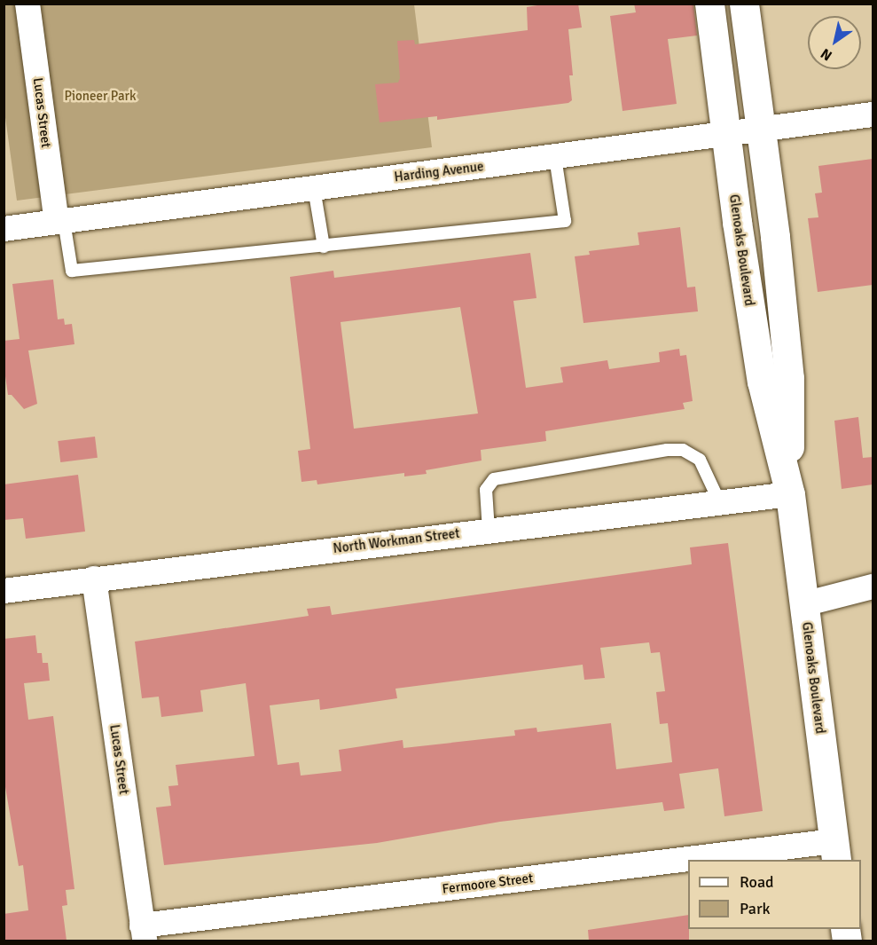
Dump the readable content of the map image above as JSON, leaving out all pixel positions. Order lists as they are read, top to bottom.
{
  "streets": {
    "main road": ["Glenoaks Boulevard"],
    "street": [
      "Lucas Street",
      "Harding Avenue",
      "North Workman Street",
      "Fermoore Street"
    ]
  },
  "crossings": [
    ["Lucas Street", "Harding Avenue"],
    ["Lucas Street", "North Workman Street"],
    ["Lucas Street", "Fermoore Street"],
    ["Harding Avenue", "Glenoaks Boulevard"],
    ["Glenoaks Boulevard", "North Workman Street"],
    ["Glenoaks Boulevard", "Fermoore Street"]
  ],
  "parks": ["Pioneer Park"],
  "legend": ["Road", "Park"],
  "north": "bottom left"
}
